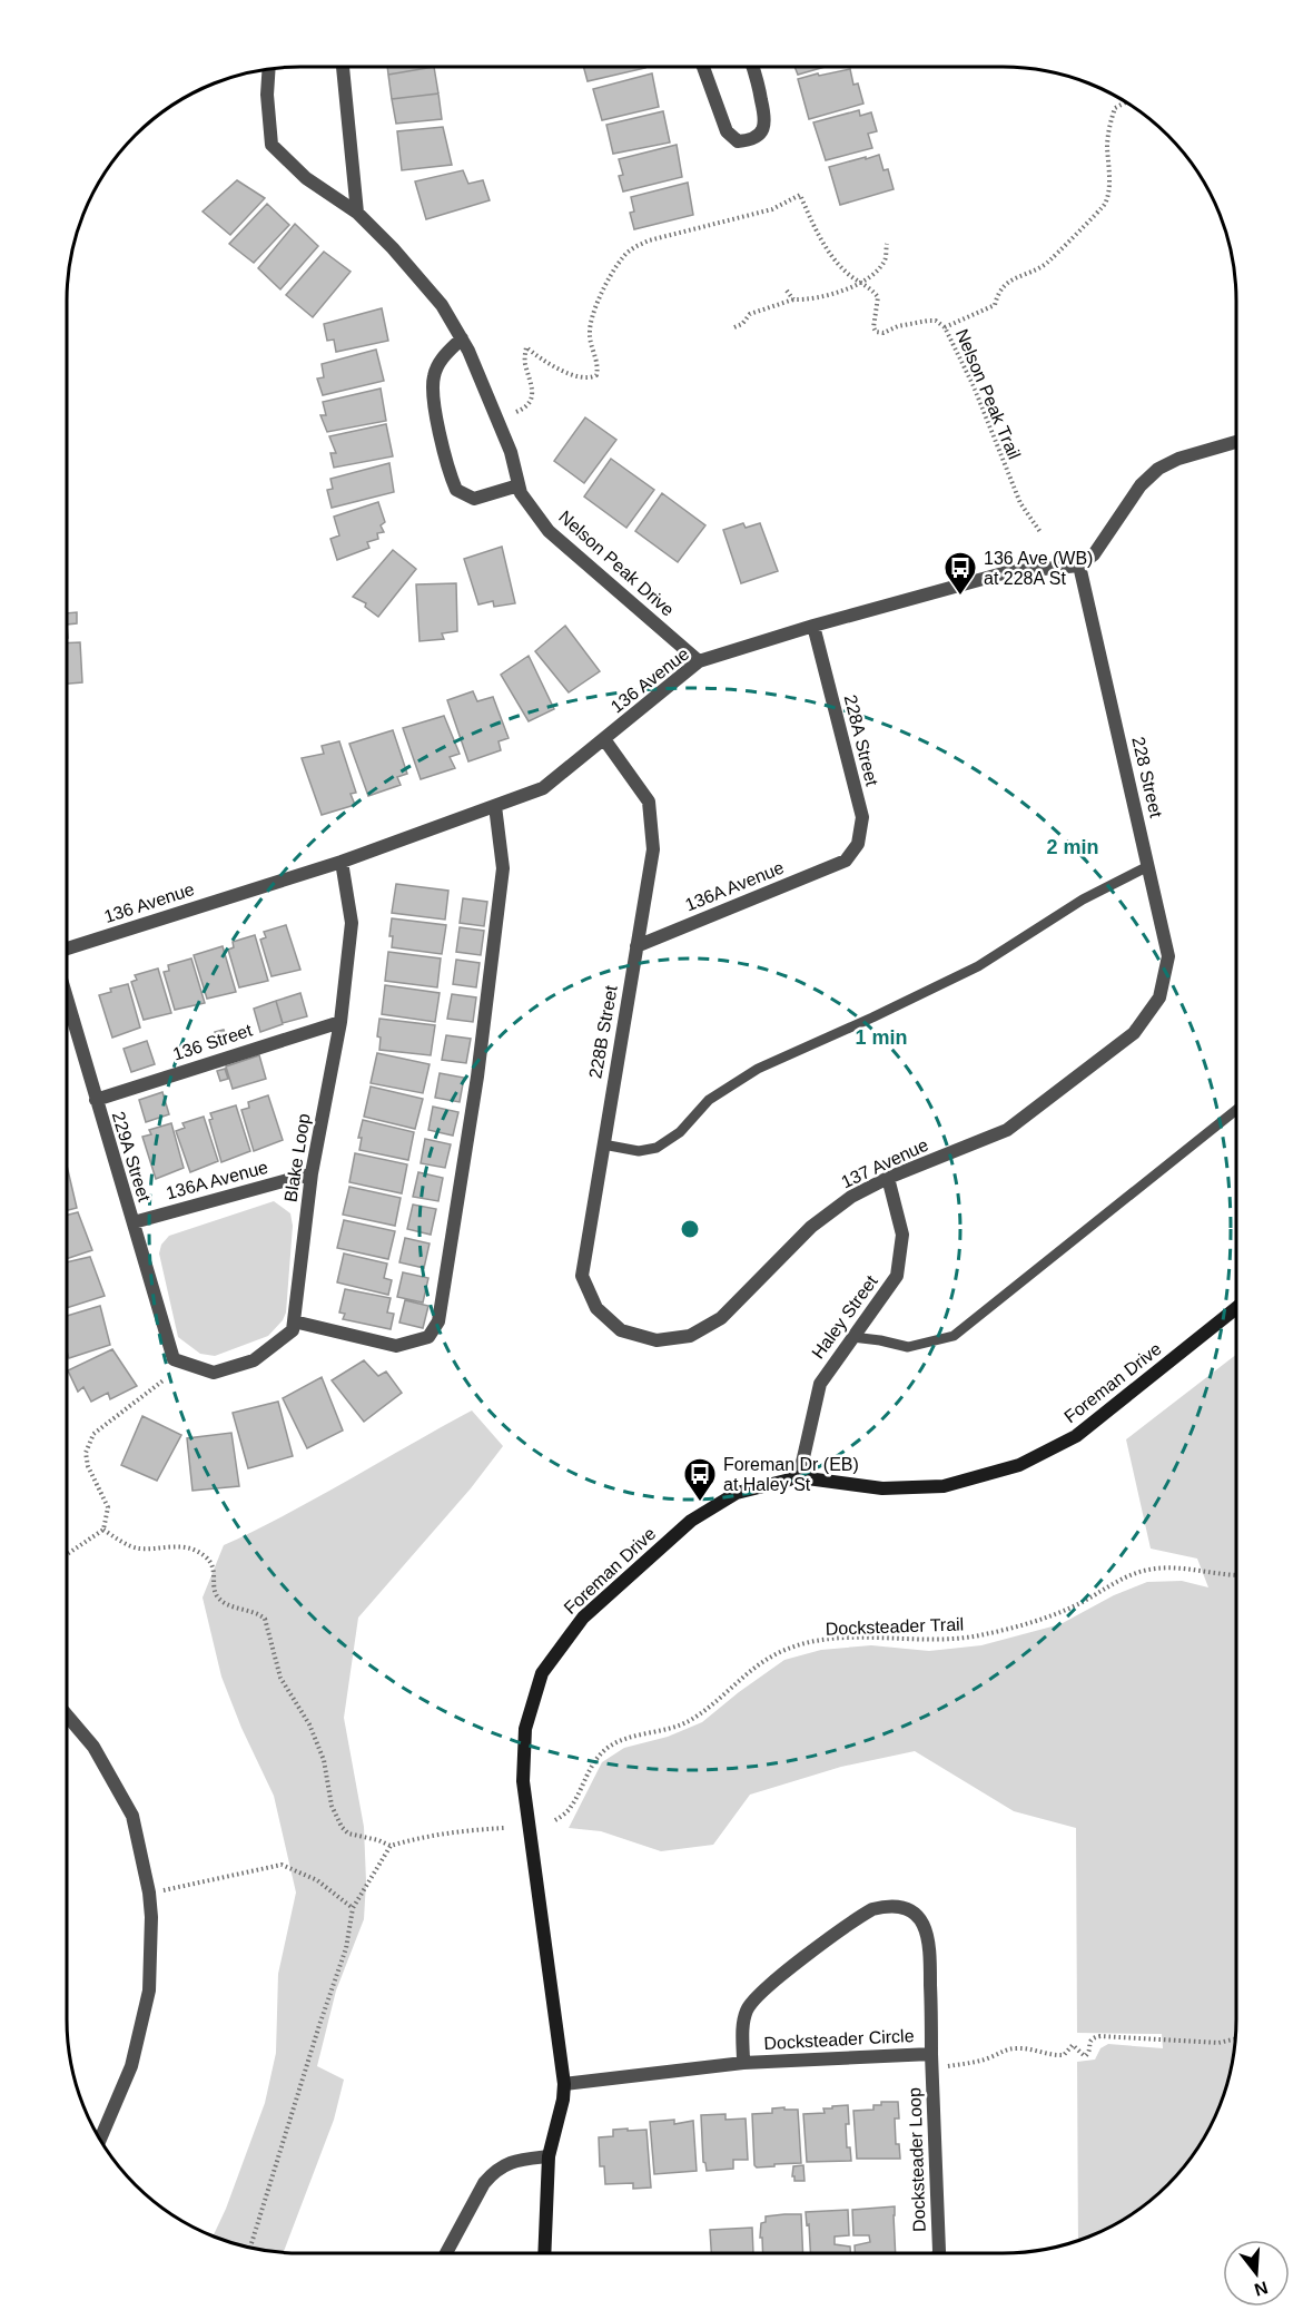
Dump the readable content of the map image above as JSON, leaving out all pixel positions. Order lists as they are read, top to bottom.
{
  "streets": {
    "street": [
      "Nelson Peak Drive",
      "136 Avenue",
      "228A Street",
      "228 Street",
      "136A Avenue",
      "228B Street",
      "136 Street",
      "229A Street",
      "Blake Loop",
      "137 Avenue",
      "Haley Street",
      "Foreman Drive",
      "Docksteader Circle",
      "Docksteader Loop"
    ],
    "path": ["Nelson Peak Trail", "Docksteader Trail"]
  },
  "crossings": [
    ["Nelson Peak Drive", "136 Avenue"],
    ["136 Avenue", "228A Street"],
    ["136 Avenue", "228 Street"],
    ["136 Avenue", "228B Street"],
    ["136 Avenue", "Blake Loop"],
    ["228A Street", "136A Avenue"],
    ["228 Street", "137 Avenue"],
    ["136A Avenue", "228B Street"],
    ["136A Avenue", "229A Street"],
    ["136A Avenue", "Blake Loop"],
    ["228B Street", "137 Avenue"],
    ["136 Street", "229A Street"],
    ["136 Street", "Blake Loop"],
    ["229A Street", "Blake Loop"],
    ["137 Avenue", "Haley Street"],
    ["Haley Street", "Foreman Drive"],
    ["Foreman Drive", "Docksteader Circle"],
    ["Docksteader Circle", "Docksteader Loop"]
  ],
  "places": {
    "bus stop": ["136 Ave (WB) at 228A St", "Foreman Dr (EB) at Haley St"]
  },
  "north": "bottom",
  "rings": ["2 min", "1 min"]
}
